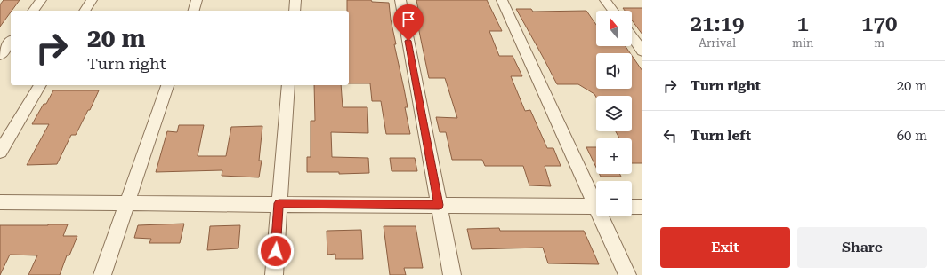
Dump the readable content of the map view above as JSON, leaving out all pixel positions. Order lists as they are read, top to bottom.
{
  "north": "top",
  "page": {
    "eta": [
      "21:19",
      "Arrival",
      "1",
      "min",
      "170",
      "m"
    ],
    "map_buttons": ["+", "−"],
    "turn": ["20 m", "Turn right"],
    "list": [
      {
        "name": "Turn right",
        "value": "20 m"
      },
      {
        "name": "Turn left",
        "value": "60 m"
      }
    ],
    "buttons": ["Exit", "Share"]
  }
}
